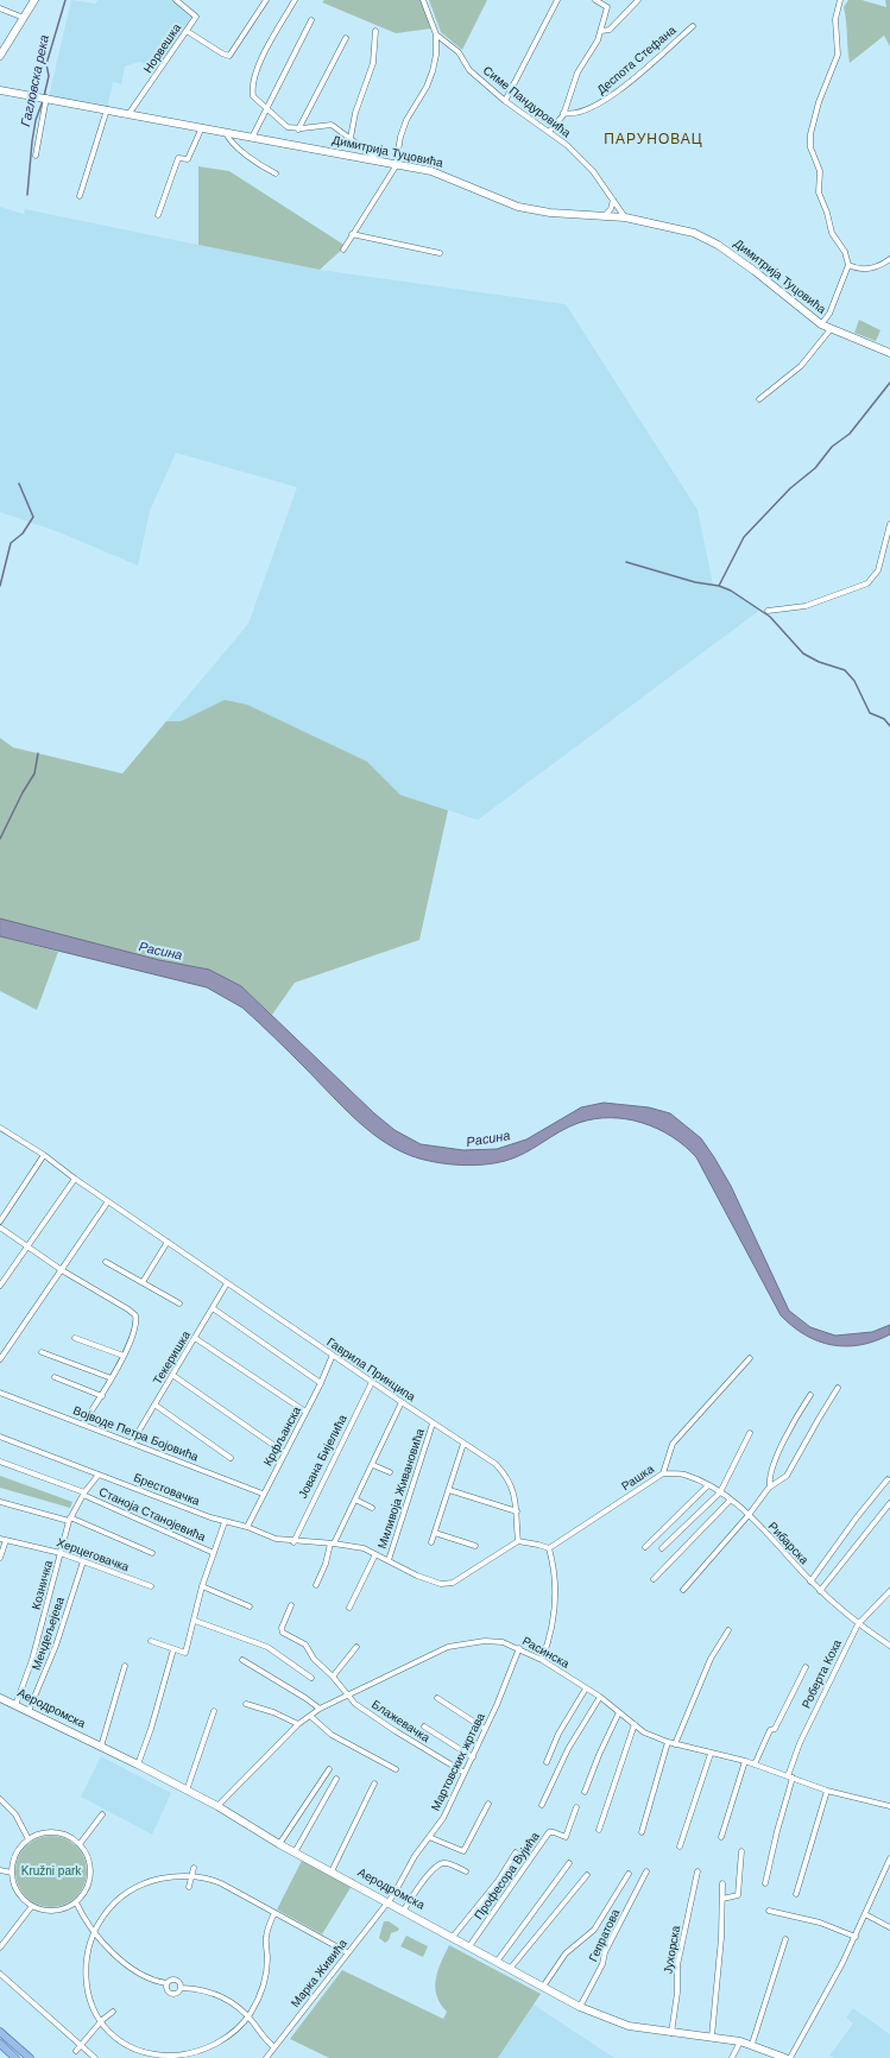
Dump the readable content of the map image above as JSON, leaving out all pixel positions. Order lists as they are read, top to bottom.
{
  "streets": {
    "street": [
      "Норвешка",
      "Деспота Стефана",
      "Симе Пандуровића",
      "Димитрија Туцовића",
      "Текеришка",
      "Гаврила Принципа",
      "Војводе Петра Бојовића",
      "Крфљанска",
      "Јована Бијелића",
      "Рашка",
      "Миливоја Живановића",
      "Брестовачка",
      "Станоја Станојевића",
      "Рибарска",
      "Херцеговачка",
      "Козничка",
      "Мендељејева",
      "Расинска",
      "Роберта Коха",
      "Аеродромска",
      "Блажевачка",
      "Мартовских жртава",
      "Професора Вујића",
      "Гепратова",
      "Јухорска",
      "Марка Живића"
    ]
  },
  "crossings": [
    ["Норвешка", "Димитрија Туцовића"],
    ["Симе Пандуровића", "Димитрија Туцовића"],
    ["Текеришка", "Гаврила Принципа"],
    ["Текеришка", "Војводе Петра Бојовића"],
    ["Гаврила Принципа", "Крфљанска"],
    ["Гаврила Принципа", "Јована Бијелића"],
    ["Гаврила Принципа", "Миливоја Живановића"],
    ["Гаврила Принципа", "Брестовачка"],
    ["Војводе Петра Бојовића", "Крфљанска"],
    ["Крфљанска", "Брестовачка"],
    ["Јована Бијелића", "Брестовачка"],
    ["Рашка", "Рибарска"],
    ["Миливоја Живановића", "Брестовачка"],
    ["Брестовачка", "Козничка"],
    ["Станоја Станојевића", "Козничка"],
    ["Рибарска", "Роберта Коха"],
    ["Херцеговачка", "Козничка"],
    ["Херцеговачка", "Мендељејева"],
    ["Козничка", "Аеродромска"],
    ["Мендељејева", "Аеродромска"],
    ["Расинска", "Роберта Коха"],
    ["Расинска", "Аеродромска"],
    ["Расинска", "Блажевачка"],
    ["Расинска", "Мартовских жртава"],
    ["Аеродромска", "Мартовских жртава"],
    ["Аеродромска", "Професора Вујића"],
    ["Аеродромска", "Гепратова"],
    ["Аеродромска", "Јухорска"],
    ["Аеродромска", "Марка Живића"],
    ["Блажевачка", "Мартовских жртава"],
    ["Мартовских жртава", "Марка Живића"]
  ],
  "districts": ["ПАРУНОВАЦ"],
  "water": ["Гагловска река", "Расина"],
  "parks": ["Kružni park"]
}
